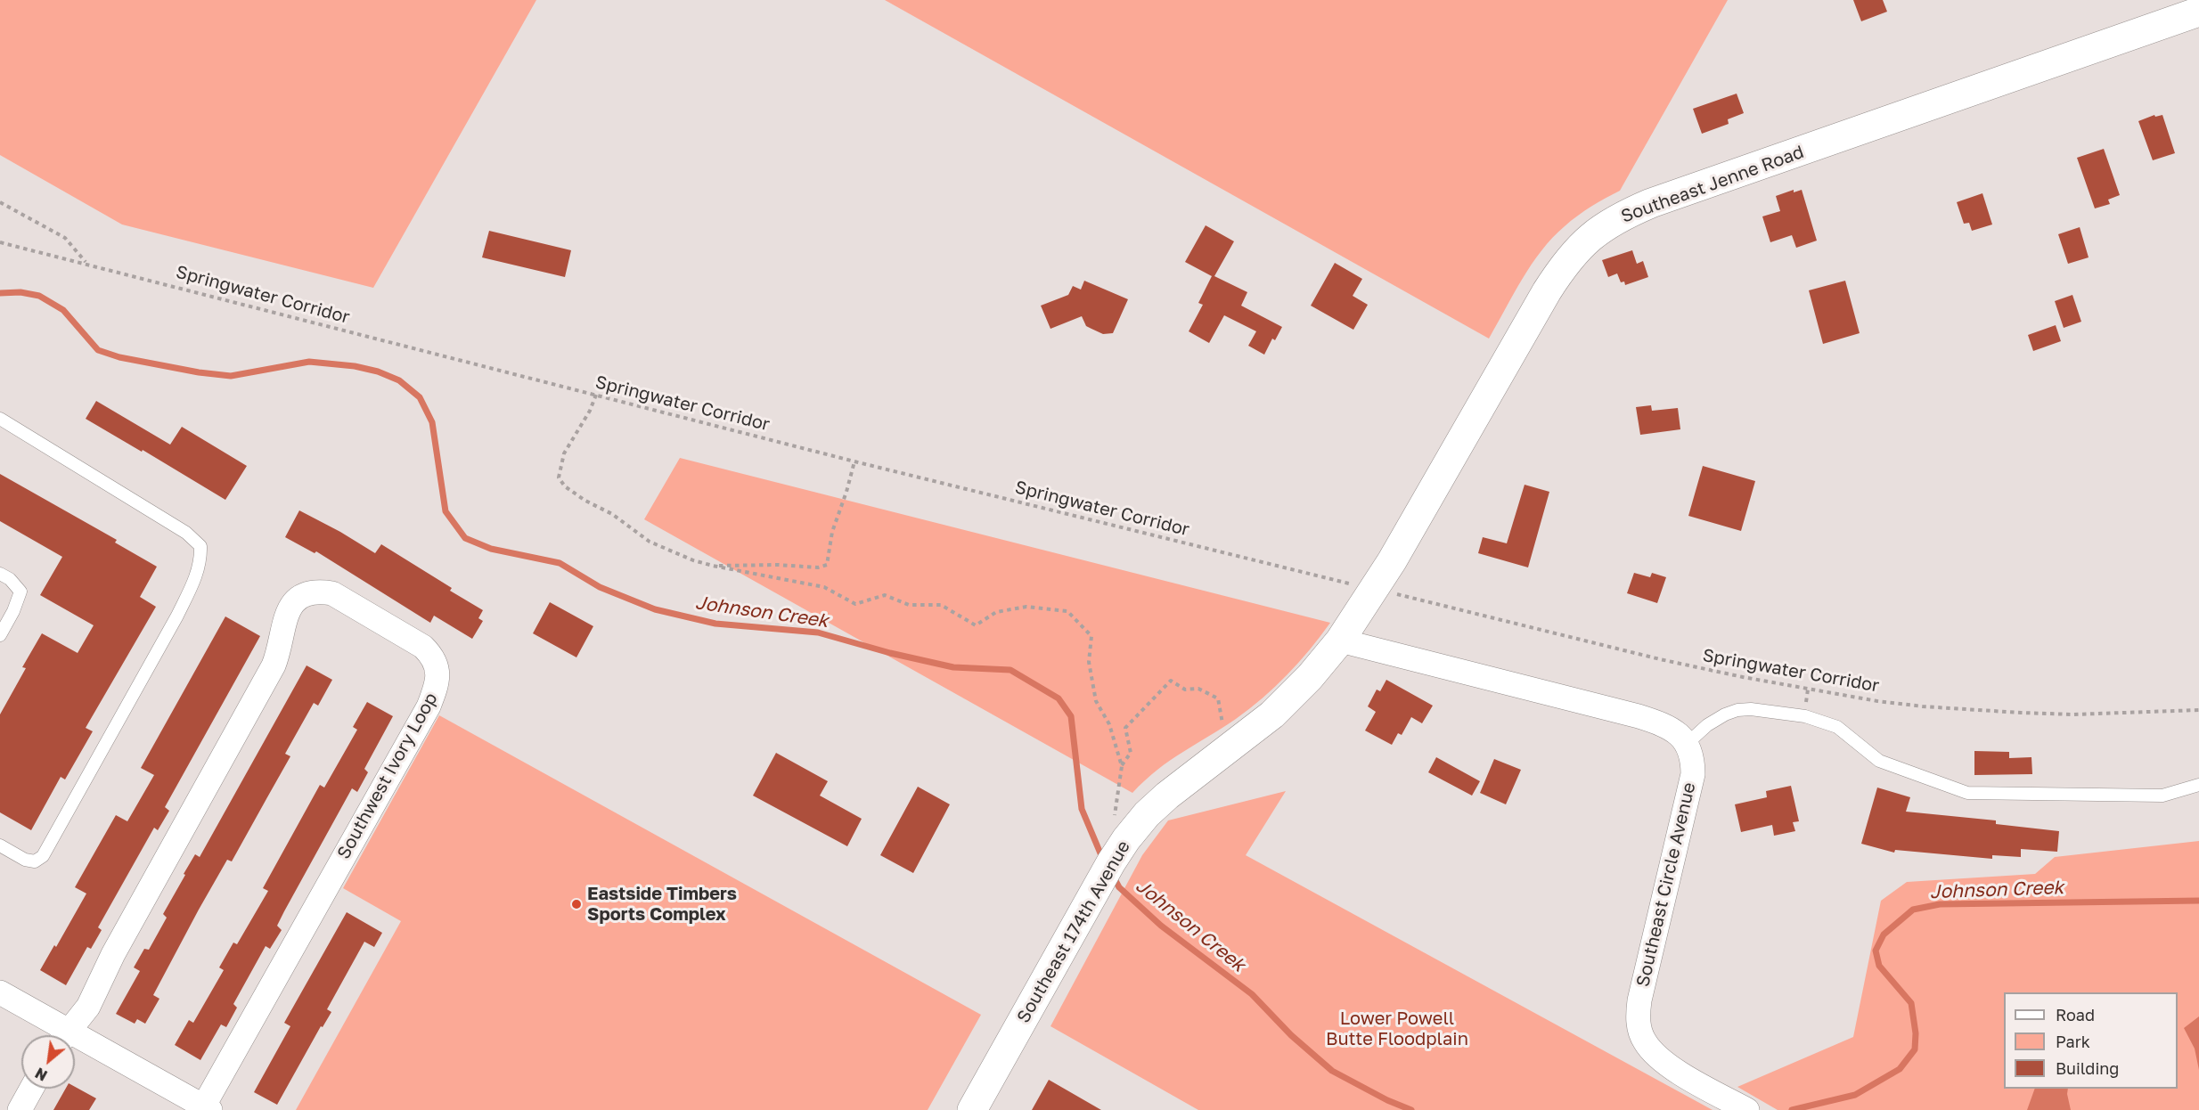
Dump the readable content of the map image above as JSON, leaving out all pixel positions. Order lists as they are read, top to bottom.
{
  "streets": {
    "main road": ["Southeast Jenne Road", "Southeast 174th Avenue"],
    "street": ["Southwest Ivory Loop", "Southeast Circle Avenue"],
    "path": ["Springwater Corridor"]
  },
  "crossings": [
    ["Southeast Jenne Road", "Springwater Corridor"],
    ["Southeast Jenne Road", "Southeast 174th Avenue"],
    ["Springwater Corridor", "Southeast 174th Avenue"]
  ],
  "water": ["Johnson Creek"],
  "parks": ["Lower Powell Butte Floodplain"],
  "places": ["Eastside Timbers Sports Complex"],
  "legend": ["Road", "Park", "Building"],
  "north": "bottom left"
}
